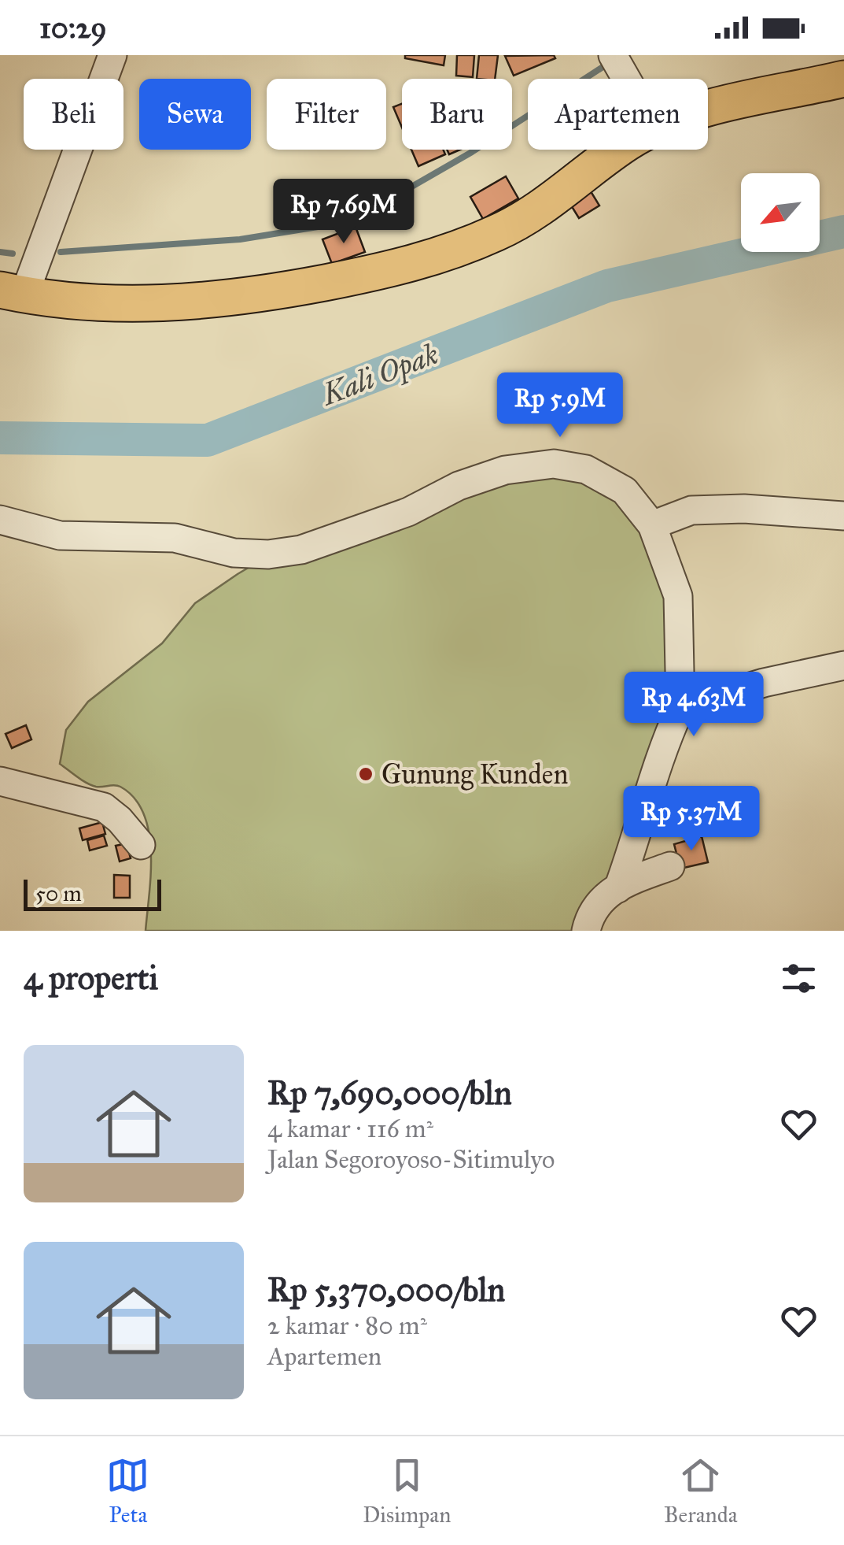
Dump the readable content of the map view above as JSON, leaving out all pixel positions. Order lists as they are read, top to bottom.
{
  "water": ["Kali Opak"],
  "places": ["Gunung Kunden"],
  "scale_bar": "50 m",
  "north": "bottom left",
  "page": {
    "status": "10:29",
    "chip": [
      "Beli",
      "Sewa",
      "Filter",
      "Baru",
      "Apartemen"
    ],
    "price": [
      "Rp 7.69M",
      "Rp 5.9M",
      "Rp 4.63M",
      "Rp 5.37M"
    ],
    "scale": "50 m",
    "heading": "4 properti",
    "list": [
      {
        "name": "Rp 7,690,000/bln",
        "note": "4 kamar · 116 m² · Jalan Segoroyoso-Sitimulyo"
      },
      {
        "name": "Rp 5,370,000/bln",
        "note": "2 kamar · 80 m² · Apartemen"
      }
    ],
    "tabs": ["Peta", "Disimpan", "Beranda"]
  }
}
